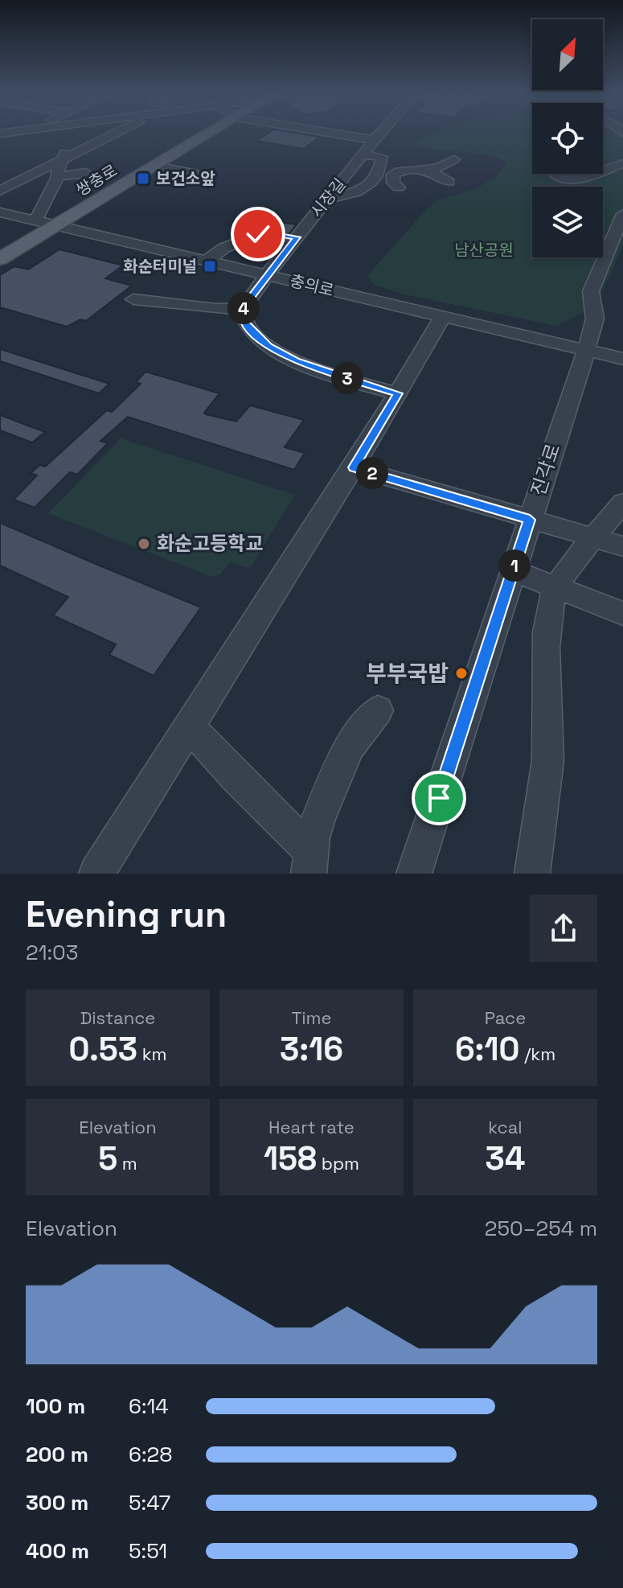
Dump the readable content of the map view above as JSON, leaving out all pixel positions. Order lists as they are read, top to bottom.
{
  "streets": {
    "main road": ["쌍충로"],
    "street": ["시장길", "충의로", "진각로"]
  },
  "crossings": [
    ["쌍충로", "충의로"],
    ["시장길", "충의로"],
    ["충의로", "진각로"]
  ],
  "parks": ["남산공원"],
  "places": {
    "transit": ["보건소앞", "화순터미널"],
    "other": ["화순고등학교", "부부국밥"]
  },
  "north": "top right",
  "page": {
    "pins": [
      "4",
      "3",
      "2",
      "1"
    ],
    "heading": ["Evening run", "21:03"],
    "stats": [
      ["Distance", "0.53 km"],
      ["Time", "3:16"],
      ["Pace", "6:10 /km"],
      ["Elevation", "5 m"],
      ["Heart rate", "158 bpm"],
      ["kcal", "34"]
    ],
    "chart": ["Elevation", "250–254 m"],
    "list": [
      {
        "name": "100 m",
        "note": "6:14"
      },
      {
        "name": "200 m",
        "note": "6:28"
      },
      {
        "name": "300 m",
        "note": "5:47"
      },
      {
        "name": "400 m",
        "note": "5:51"
      }
    ]
  }
}
